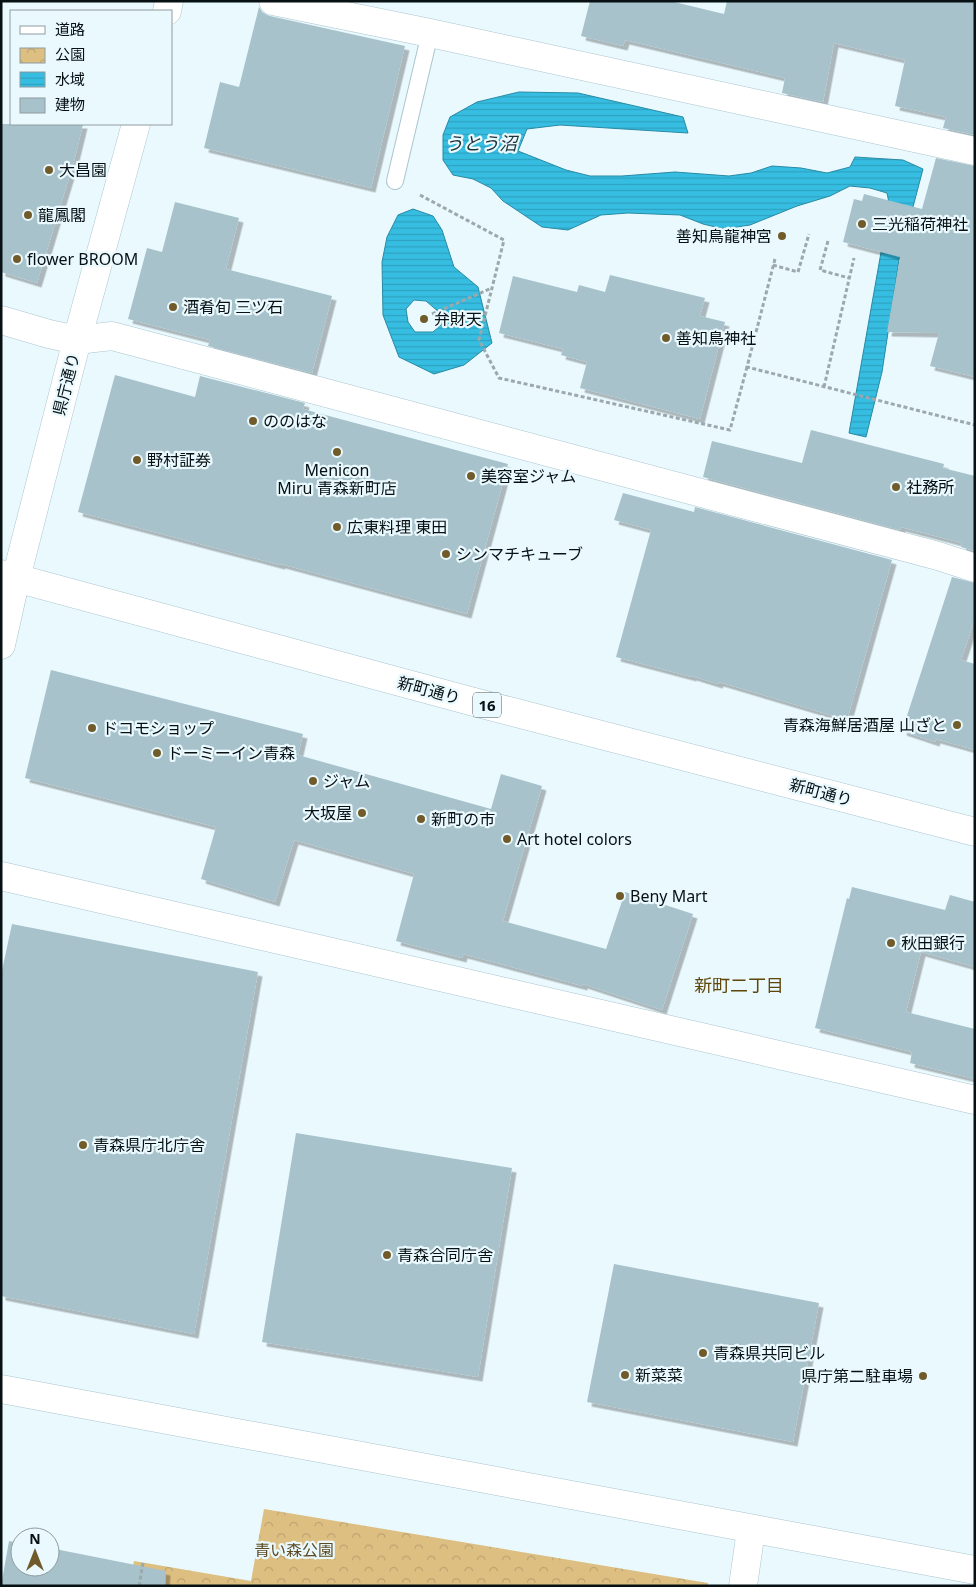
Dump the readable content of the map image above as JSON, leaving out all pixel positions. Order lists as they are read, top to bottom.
{
  "streets": {
    "street": ["県庁通り", "新町通り", "16"]
  },
  "crossings": [
    ["県庁通り", "新町通り"]
  ],
  "districts": ["新町二丁目"],
  "water": ["うとう沼"],
  "parks": ["青い森公園"],
  "places": [
    "大昌園",
    "龍鳳閣",
    "三光稲荷神社",
    "善知鳥龍神宮",
    "flower BROOM",
    "酒肴旬 三ツ石",
    "弁財天",
    "善知鳥神社",
    "ののはな",
    "Menicon Miru 青森新町店",
    "野村証券",
    "美容室ジャム",
    "社務所",
    "広東料理 東田",
    "シンマチキューブ",
    "青森海鮮居酒屋 山ざと",
    "ドコモショップ",
    "ドーミーイン青森",
    "ジャム",
    "大坂屋",
    "新町の市",
    "Art hotel colors",
    "Beny Mart",
    "秋田銀行",
    "青森県庁北庁舎",
    "青森合同庁舎",
    "青森県共同ビル",
    "新菜菜",
    "県庁第二駐車場"
  ],
  "legend": [
    "道路",
    "公園",
    "水域",
    "建物"
  ],
  "north": "top"
}
